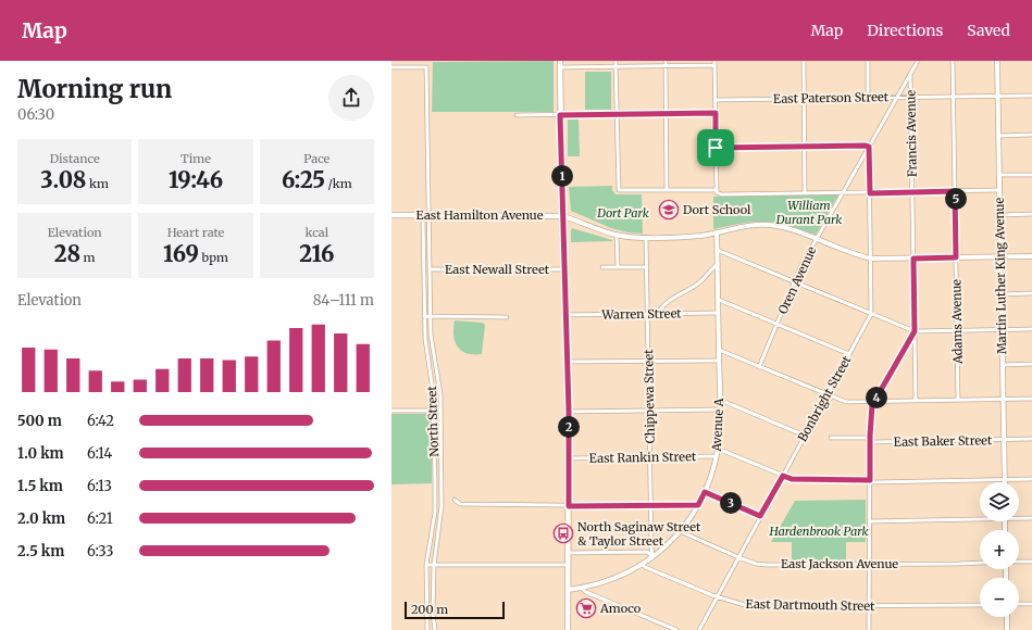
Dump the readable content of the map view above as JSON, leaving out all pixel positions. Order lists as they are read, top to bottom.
{
  "streets": {
    "main road": ["East Hamilton Avenue"],
    "street": [
      "East Paterson Street",
      "Francis Avenue",
      "East Newall Street",
      "Martin Luther King Avenue",
      "Oren Avenue",
      "Warren Street",
      "Adams Avenue",
      "Chippewa Street",
      "Bonbright Street",
      "North Street",
      "Avenue A",
      "East Baker Street",
      "East Rankin Street",
      "East Jackson Avenue",
      "East Dartmouth Street"
    ]
  },
  "crossings": [
    ["East Paterson Street", "Francis Avenue"],
    ["East Paterson Street", "Martin Luther King Avenue"],
    ["East Paterson Street", "Oren Avenue"],
    ["East Paterson Street", "Adams Avenue"],
    ["Francis Avenue", "East Hamilton Avenue"],
    ["Francis Avenue", "Oren Avenue"],
    ["East Hamilton Avenue", "Martin Luther King Avenue"],
    ["East Hamilton Avenue", "Oren Avenue"],
    ["East Hamilton Avenue", "Adams Avenue"],
    ["East Hamilton Avenue", "Chippewa Street"],
    ["East Hamilton Avenue", "North Street"],
    ["East Hamilton Avenue", "Avenue A"],
    ["East Newall Street", "North Street"],
    ["Martin Luther King Avenue", "East Baker Street"],
    ["Warren Street", "Chippewa Street"],
    ["Warren Street", "Avenue A"],
    ["Chippewa Street", "Avenue A"],
    ["Chippewa Street", "East Rankin Street"],
    ["Bonbright Street", "East Jackson Avenue"],
    ["Bonbright Street", "East Dartmouth Street"],
    ["Avenue A", "East Rankin Street"],
    ["Avenue A", "East Jackson Avenue"],
    ["Avenue A", "East Dartmouth Street"]
  ],
  "parks": ["William Durant Park", "Dort Park", "Hardenbrook Park"],
  "places": {
    "school or university": ["Dort School"],
    "bus stop": ["North Saginaw Street & Taylor Street"],
    "supermarket": ["Amoco"]
  },
  "scale_bar": "200 m",
  "page": {
    "header": "Map",
    "nav": ["Map", "Directions", "Saved"],
    "heading": ["Morning run", "06:30"],
    "stats": [
      ["Distance", "3.08 km"],
      ["Time", "19:46"],
      ["Pace", "6:25 /km"],
      ["Elevation", "28 m"],
      ["Heart rate", "169 bpm"],
      ["kcal", "216"]
    ],
    "pins": [
      "1",
      "5",
      "4",
      "2",
      "3"
    ],
    "chart": ["Elevation", "84–111 m"],
    "list": [
      {
        "name": "500 m",
        "note": "6:42"
      },
      {
        "name": "1.0 km",
        "note": "6:14"
      },
      {
        "name": "1.5 km",
        "note": "6:13"
      },
      {
        "name": "2.0 km",
        "note": "6:21"
      },
      {
        "name": "2.5 km",
        "note": "6:33"
      }
    ],
    "map_buttons": ["+", "−"],
    "scale": "200 m"
  }
}
